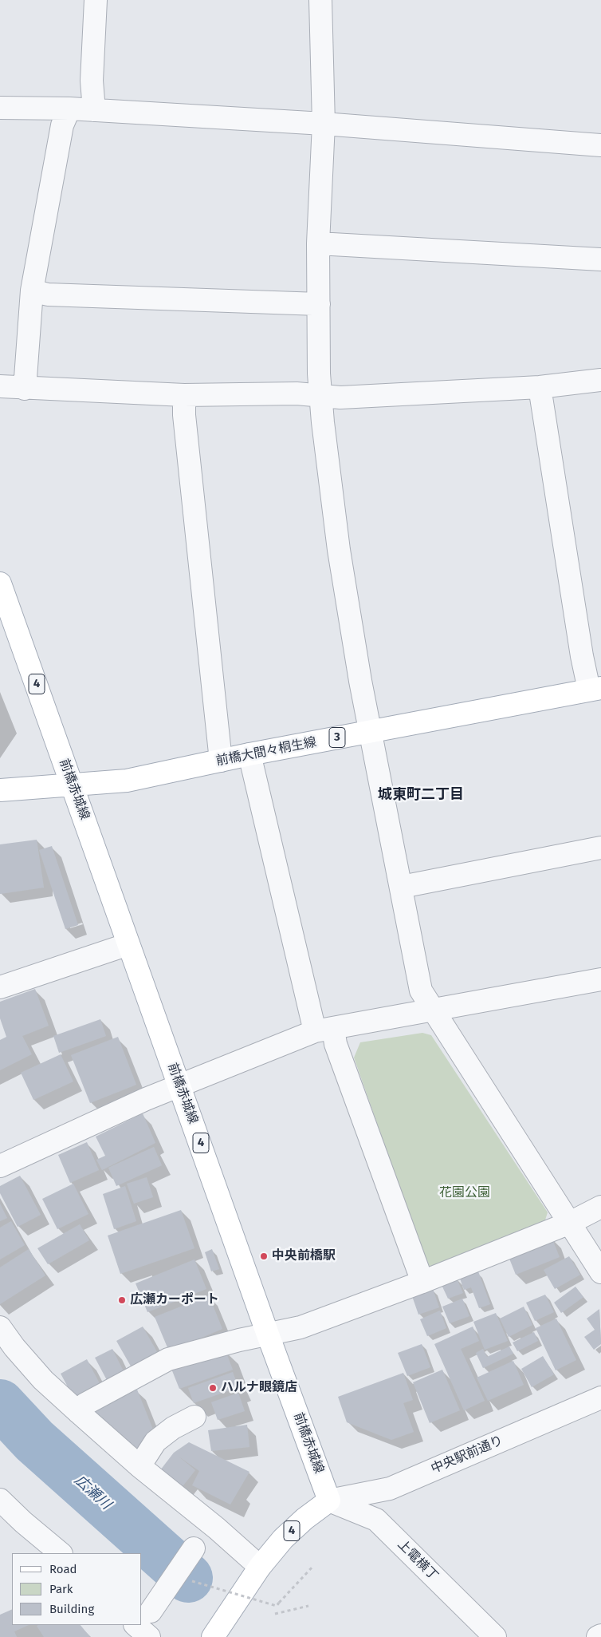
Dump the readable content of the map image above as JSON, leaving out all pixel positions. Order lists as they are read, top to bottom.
{
  "streets": {
    "main road": [
      "4",
      "3",
      "前橋大間々桐生線",
      "前橋赤城線"
    ],
    "street": ["中央駅前通り", "上電横丁"]
  },
  "crossings": [
    ["4", "前橋赤城線"],
    ["4", "中央駅前通り"],
    ["4", "上電横丁"],
    ["前橋大間々桐生線", "前橋赤城線"],
    ["前橋赤城線", "中央駅前通り"],
    ["前橋赤城線", "上電横丁"],
    ["中央駅前通り", "上電横丁"]
  ],
  "districts": ["城東町二丁目"],
  "water": ["広瀬川"],
  "parks": ["花園公園"],
  "places": ["中央前橋駅", "広瀬カーポート", "ハルナ眼鏡店"],
  "legend": ["Road", "Park", "Building"]
}
